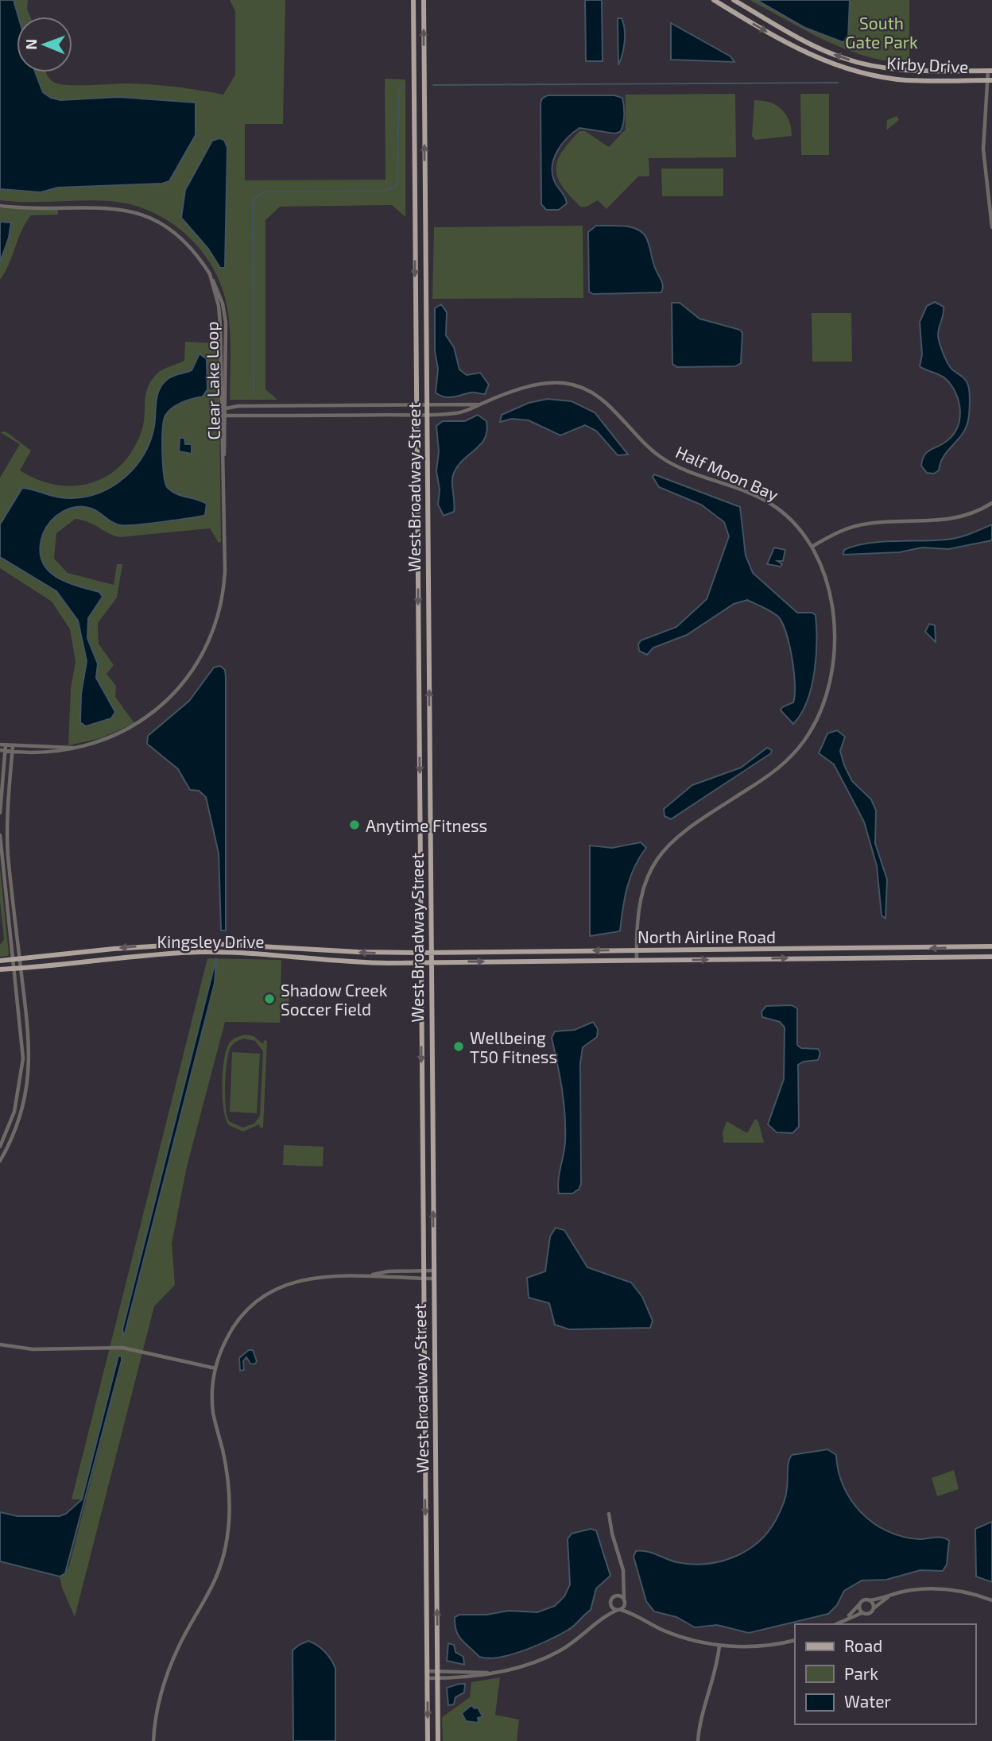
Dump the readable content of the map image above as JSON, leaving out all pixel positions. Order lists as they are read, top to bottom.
{
  "streets": {
    "main road": [
      "Kirby Drive",
      "West Broadway Street",
      "North Airline Road",
      "Kingsley Drive"
    ],
    "street": ["Clear Lake Loop", "Half Moon Bay"]
  },
  "crossings": [
    ["Clear Lake Loop", "Half Moon Bay"],
    ["Half Moon Bay", "West Broadway Street"],
    ["Half Moon Bay", "North Airline Road"],
    ["West Broadway Street", "North Airline Road"],
    ["West Broadway Street", "Kingsley Drive"],
    ["North Airline Road", "Kingsley Drive"]
  ],
  "parks": ["South Gate Park"],
  "places": ["Anytime Fitness", "Shadow Creek Soccer Field", "Wellbeing T50 Fitness"],
  "legend": ["Road", "Park", "Water"],
  "north": "left"
}
